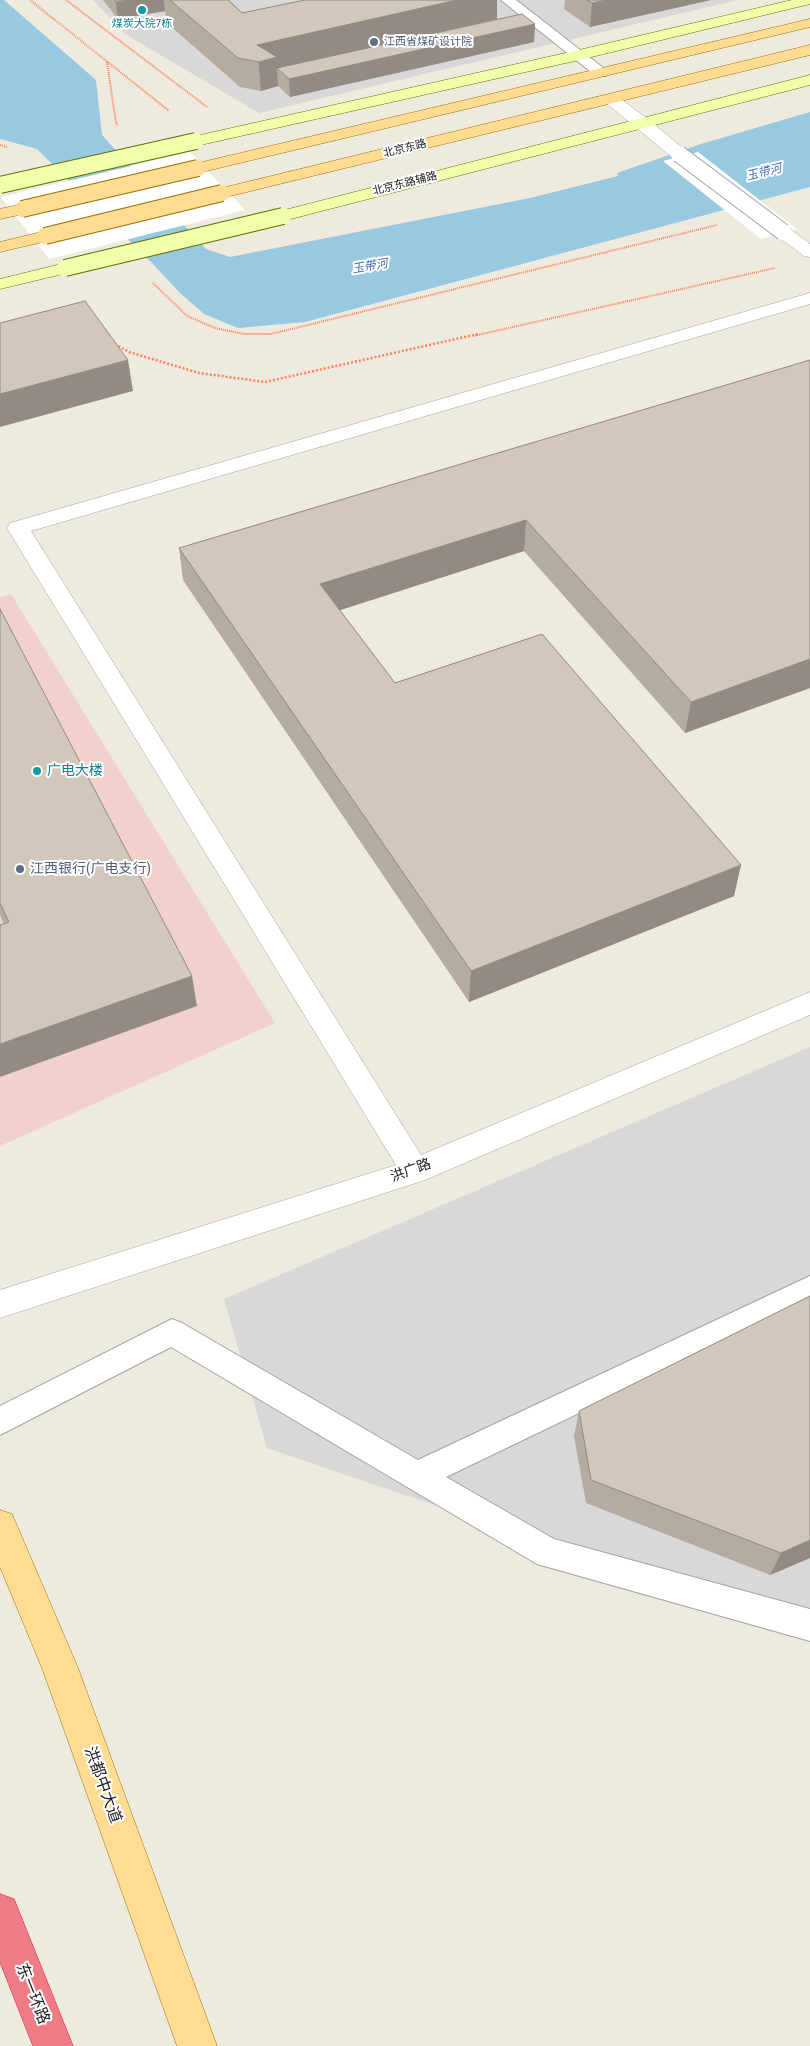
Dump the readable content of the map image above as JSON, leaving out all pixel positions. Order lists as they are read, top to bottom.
{
  "streets": {
    "highway": ["东一环路"],
    "main road": ["北京东路", "北京东路辅路", "洪都中大道"],
    "street": ["洪广路"]
  },
  "water": ["玉带河"],
  "places": [
    "煤炭大院7栋",
    "江西省煤矿设计院",
    "广电大楼",
    "江西银行(广电支行)"
  ]
}
